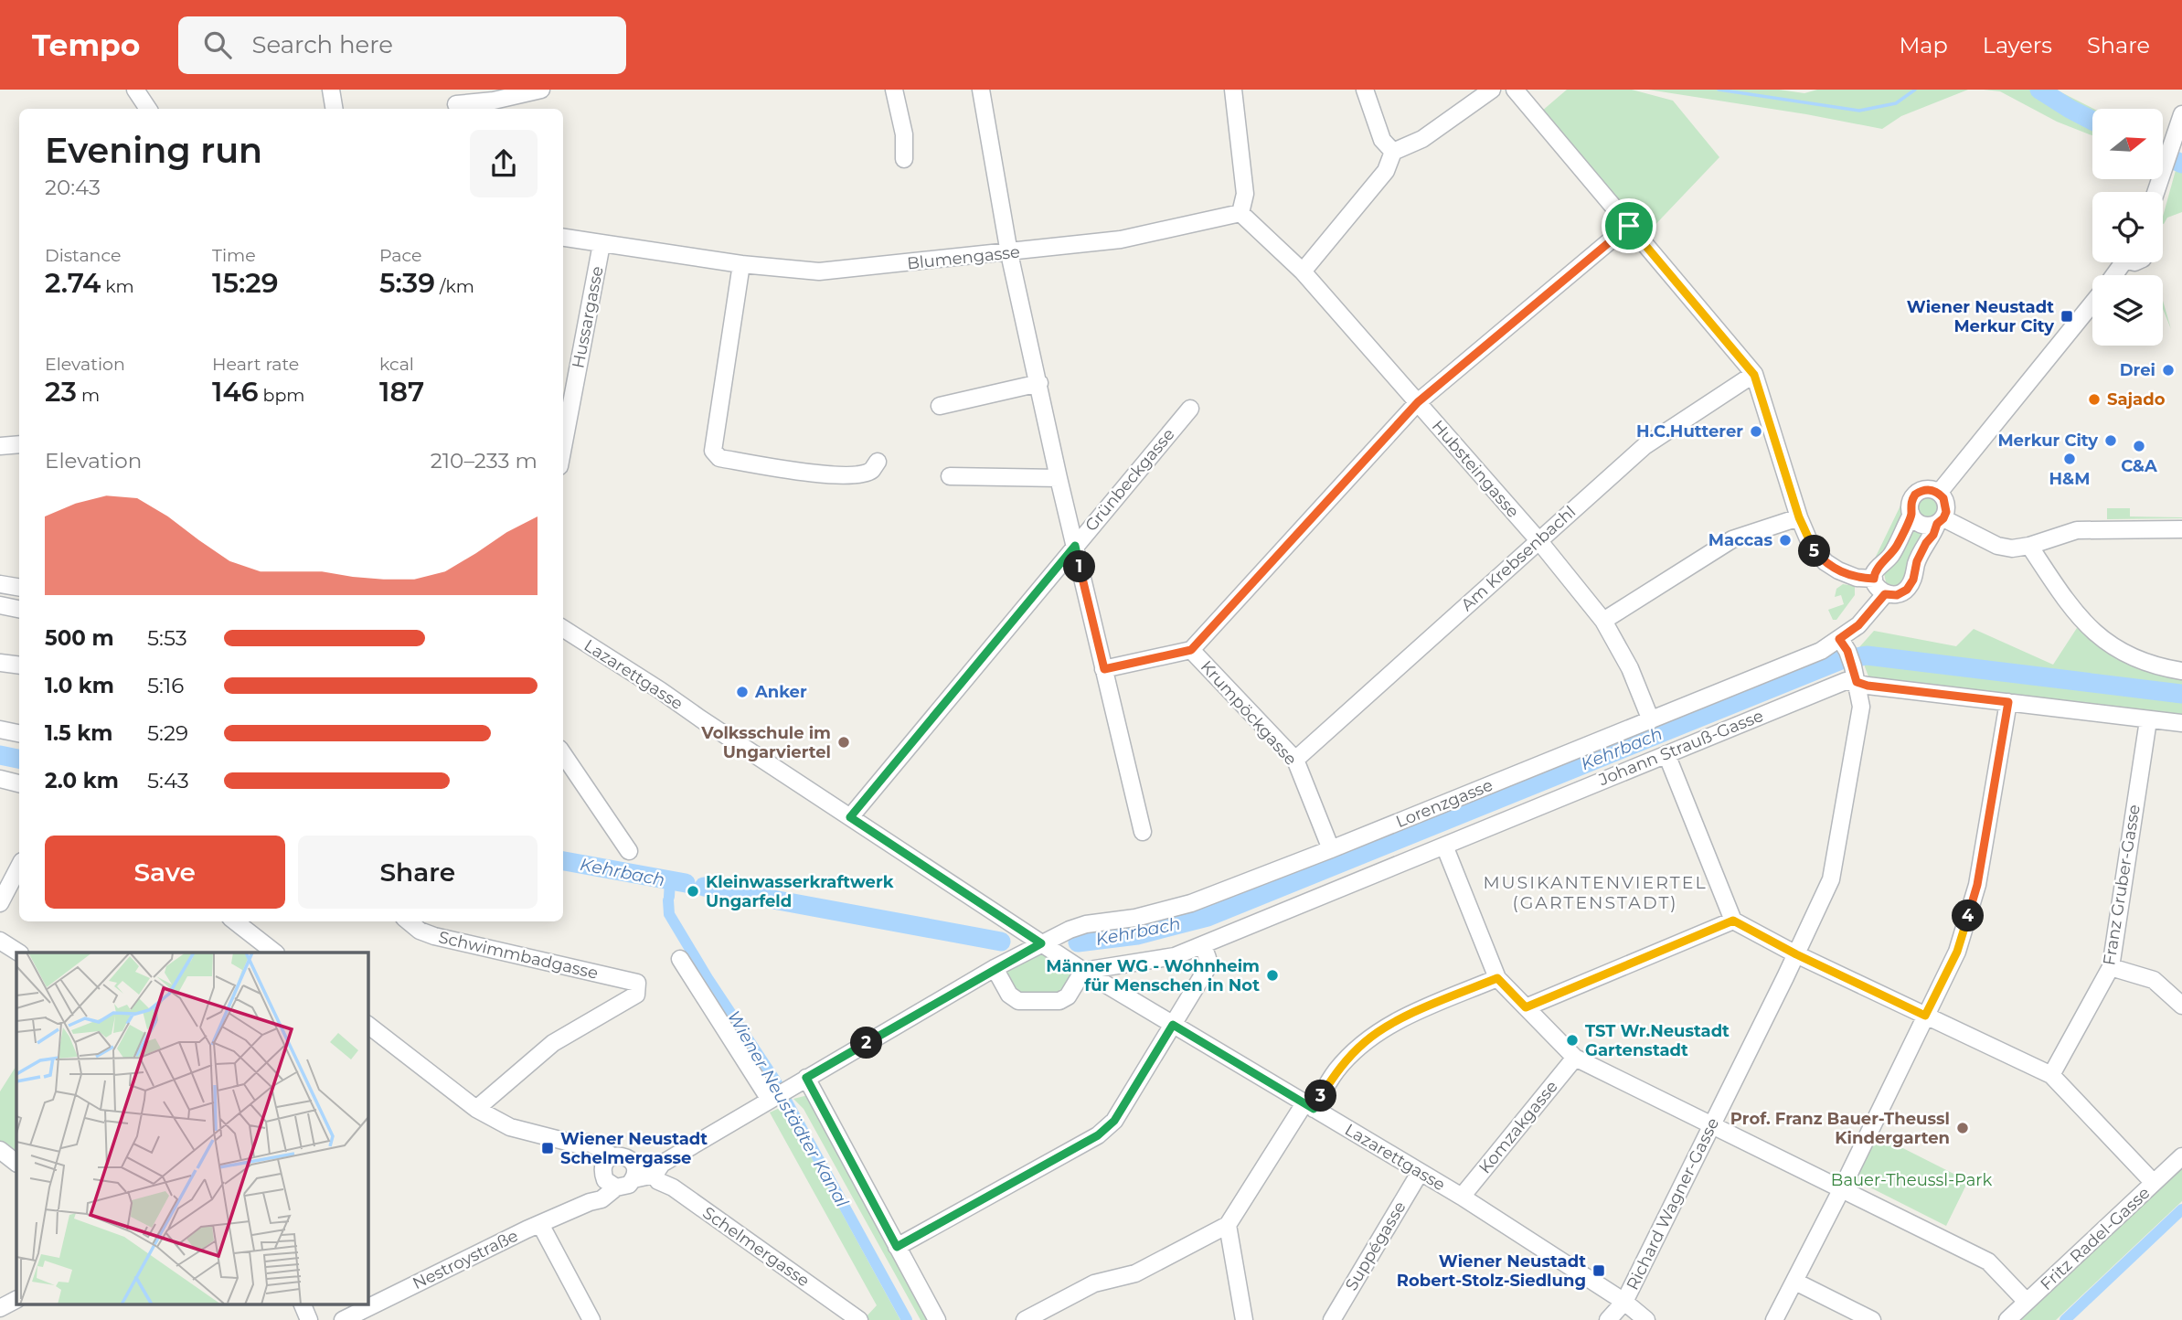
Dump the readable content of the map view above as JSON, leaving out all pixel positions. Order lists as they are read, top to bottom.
{
  "streets": {
    "street": [
      "Blumengasse",
      "Hussargasse",
      "Hubsteingasse",
      "Grünbeckgasse",
      "Am Krebsenbachl",
      "Lazarettgasse",
      "Krumpöckgasse",
      "Johann Strauß-Gasse",
      "Lorenzgasse",
      "Franz Gruber-Gasse",
      "Schwimmbadgasse",
      "Komzakgasse",
      "Richard Wagner-Gasse",
      "Fritz Radel-Gasse",
      "Suppégasse",
      "Schelmergasse",
      "Nestroystraße"
    ]
  },
  "crossings": [
    ["Blumengasse", "Hussargasse"],
    ["Blumengasse", "Hubsteingasse"],
    ["Hubsteingasse", "Am Krebsenbachl"],
    ["Hubsteingasse", "Lorenzgasse"],
    ["Grünbeckgasse", "Lazarettgasse"],
    ["Am Krebsenbachl", "Krumpöckgasse"],
    ["Lazarettgasse", "Johann Strauß-Gasse"],
    ["Lazarettgasse", "Lorenzgasse"],
    ["Lazarettgasse", "Komzakgasse"],
    ["Lazarettgasse", "Richard Wagner-Gasse"],
    ["Lazarettgasse", "Suppégasse"],
    ["Krumpöckgasse", "Lorenzgasse"],
    ["Johann Strauß-Gasse", "Lorenzgasse"],
    ["Johann Strauß-Gasse", "Franz Gruber-Gasse"],
    ["Johann Strauß-Gasse", "Richard Wagner-Gasse"],
    ["Lorenzgasse", "Richard Wagner-Gasse"],
    ["Lorenzgasse", "Schelmergasse"]
  ],
  "districts": ["MUSIKANTENVIERTEL (GARTENSTADT)"],
  "water": ["Kehrbach", "Wiener Neustädter Kanal"],
  "parks": ["Bauer-Theussl-Park"],
  "places": {
    "transit": ["Wiener Neustadt Merkur City", "Wiener Neustadt Schelmergasse", "Wiener Neustadt Robert-Stolz-Siedlung"],
    "other": [
      "Drei",
      "Sajado",
      "H.C.Hutterer",
      "Merkur City",
      "C&A",
      "H&M",
      "Maccas",
      "Anker",
      "Volksschule im Ungarviertel",
      "Kleinwasserkraftwerk Ungarfeld",
      "Männer WG - Wohnheim für Menschen in Not",
      "TST Wr.Neustadt Gartenstadt",
      "Prof. Franz Bauer-Theussl Kindergarten"
    ]
  },
  "north": "right",
  "page": {
    "header": "Tempo",
    "search": "Search here",
    "nav": ["Map", "Layers", "Share"],
    "heading": ["Evening run", "20:43"],
    "stats": [
      ["Distance", "2.74 km"],
      ["Time", "15:29"],
      ["Pace", "5:39 /km"],
      ["Elevation", "23 m"],
      ["Heart rate", "146 bpm"],
      ["kcal", "187"]
    ],
    "chart": ["Elevation", "210–233 m"],
    "pins": [
      "5",
      "1",
      "4",
      "2",
      "3"
    ],
    "list": [
      {
        "name": "500 m",
        "note": "5:53"
      },
      {
        "name": "1.0 km",
        "note": "5:16"
      },
      {
        "name": "1.5 km",
        "note": "5:29"
      },
      {
        "name": "2.0 km",
        "note": "5:43"
      }
    ],
    "buttons": ["Save", "Share"]
  }
}
